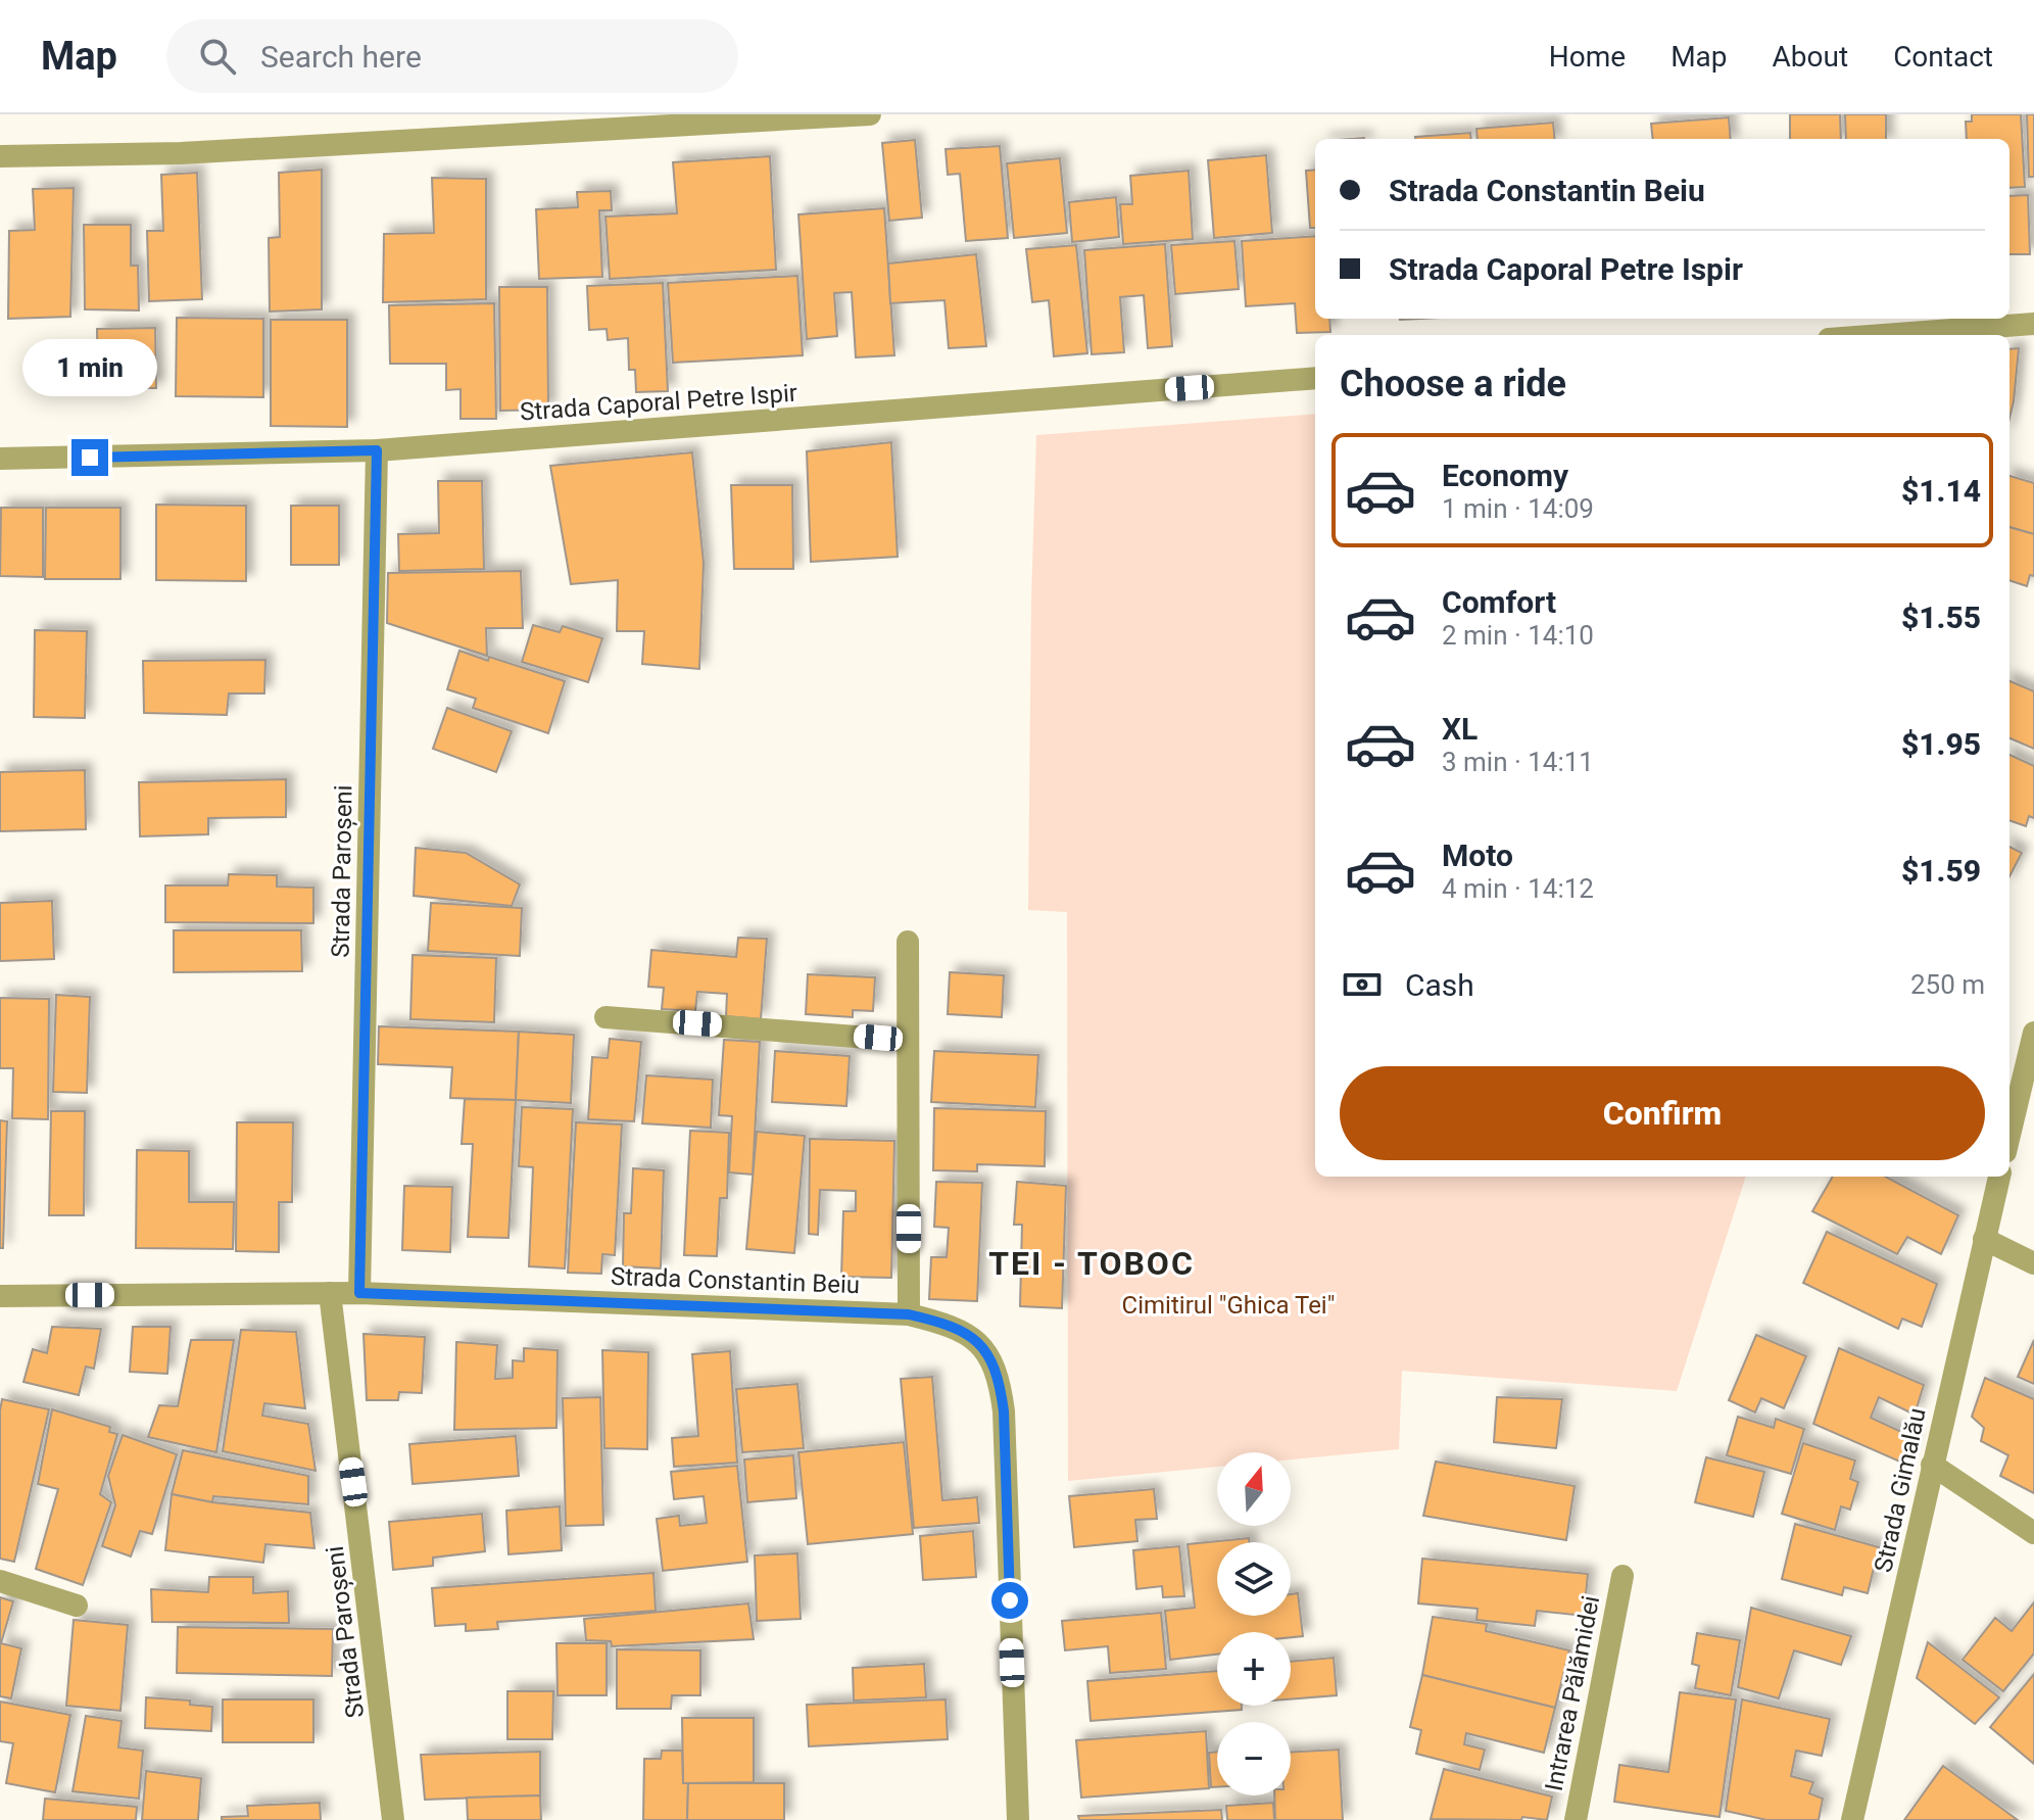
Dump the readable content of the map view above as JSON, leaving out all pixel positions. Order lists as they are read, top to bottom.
{
  "streets": {
    "street": [
      "Strada Caporal Petre Ispir",
      "Strada Paroșeni",
      "Strada Constantin Beiu",
      "Strada Gimalău",
      "Intrarea Pălămidei"
    ]
  },
  "crossings": [
    ["Strada Caporal Petre Ispir", "Strada Paroșeni"],
    ["Strada Paroșeni", "Strada Constantin Beiu"]
  ],
  "districts": ["TEI - TOBOC"],
  "parks": ["Cimitirul \"Ghica Tei\""],
  "north": "top",
  "page": {
    "header": "Map",
    "search": "Search here",
    "nav": [
      "Home",
      "Map",
      "About",
      "Contact"
    ],
    "banner": ["Strada Constantin Beiu", "Strada Caporal Petre Ispir"],
    "heading": "Choose a ride",
    "bubble": "1 min",
    "list": [
      {
        "name": "Economy",
        "note": "1 min · 14:09",
        "value": "$1.14"
      },
      {
        "name": "Comfort",
        "note": "2 min · 14:10",
        "value": "$1.55"
      },
      {
        "name": "XL",
        "note": "3 min · 14:11",
        "value": "$1.95"
      },
      {
        "name": "Moto",
        "note": "4 min · 14:12",
        "value": "$1.59"
      }
    ],
    "pay": ["Cash", "250 m"],
    "buttons": "Confirm",
    "map_buttons": ["+", "−"]
  }
}
